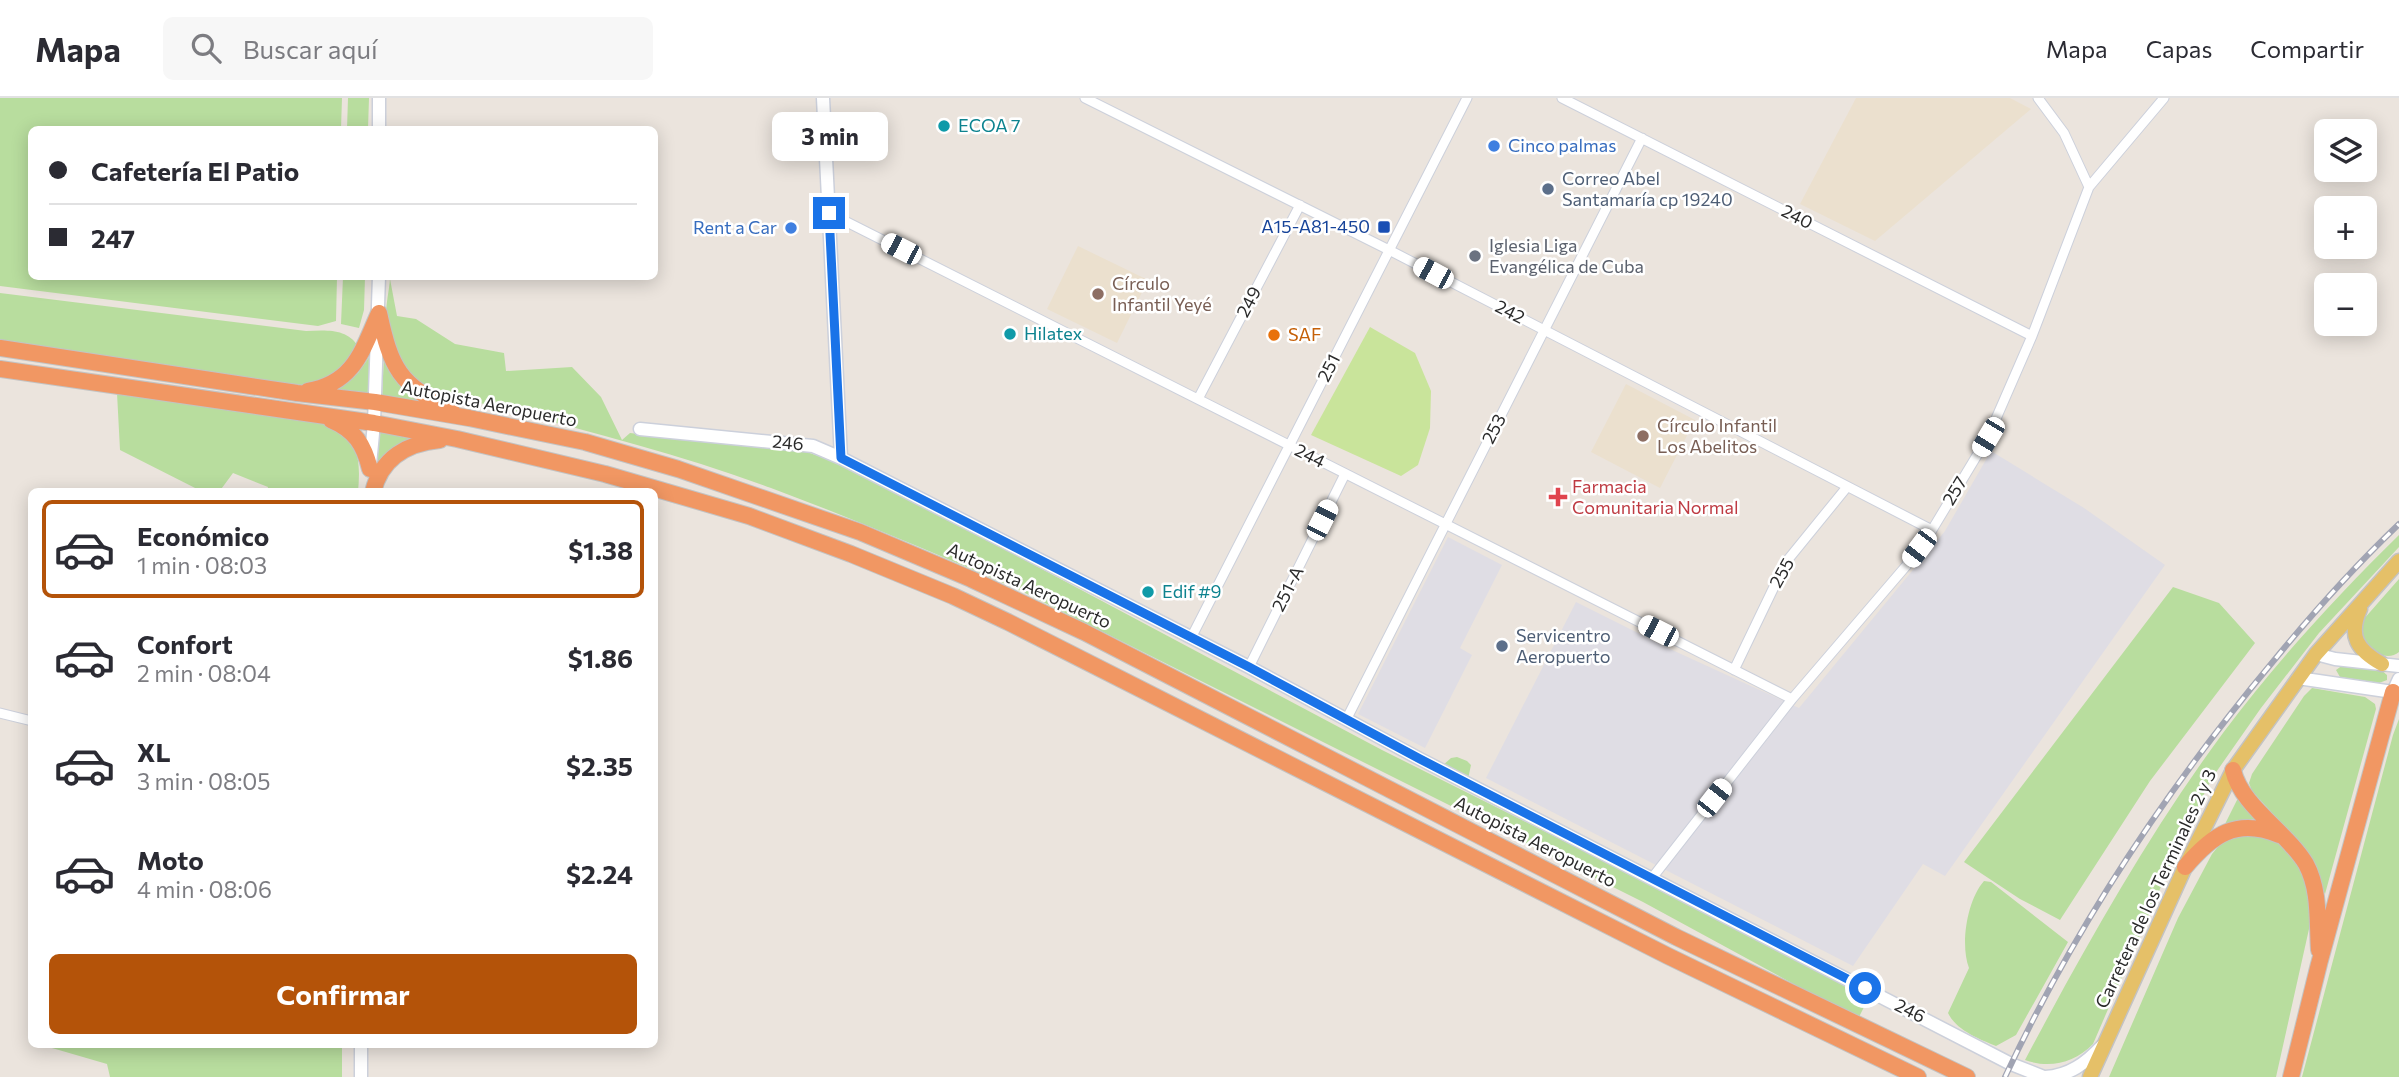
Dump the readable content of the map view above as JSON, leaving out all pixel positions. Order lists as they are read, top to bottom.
{
  "streets": {
    "highway": ["Autopista Aeropuerto"],
    "main road": ["Carretera de los Terminales 2 y 3"],
    "street": [
      "240",
      "249",
      "242",
      "251",
      "253",
      "246",
      "244",
      "257",
      "255",
      "251-A"
    ]
  },
  "crossings": [
    ["240", "253"],
    ["240", "257"],
    ["249", "242"],
    ["249", "244"],
    ["242", "251"],
    ["242", "253"],
    ["242", "257"],
    ["242", "255"],
    ["251", "246"],
    ["251", "244"],
    ["253", "246"],
    ["253", "244"],
    ["246", "257"],
    ["246", "251-A"],
    ["244", "257"],
    ["244", "255"],
    ["244", "251-A"]
  ],
  "places": {
    "other": [
      "ECOA 7",
      "Cinco palmas",
      "Correo Abel Santamaría cp 19240",
      "Rent a Car",
      "Iglesia Liga Evangélica de Cuba",
      "Círculo Infantil Yeyé",
      "Hilatex",
      "SAF",
      "Círculo Infantil Los Abelitos",
      "Edif #9",
      "Servicentro Aeropuerto"
    ],
    "transit": ["A15-A81-450"],
    "health": ["Farmacia Comunitaria Normal"]
  },
  "page": {
    "header": "Mapa",
    "search": "Buscar aquí",
    "nav": ["Mapa", "Capas", "Compartir"],
    "bubble": "3 min",
    "map_buttons": ["+", "−"],
    "banner": ["Cafetería El Patio", "247"],
    "list": [
      {
        "name": "Económico",
        "note": "1 min · 08:03",
        "value": "$1.38"
      },
      {
        "name": "Confort",
        "note": "2 min · 08:04",
        "value": "$1.86"
      },
      {
        "name": "XL",
        "note": "3 min · 08:05",
        "value": "$2.35"
      },
      {
        "name": "Moto",
        "note": "4 min · 08:06",
        "value": "$2.24"
      }
    ],
    "buttons": "Confirmar"
  }
}
